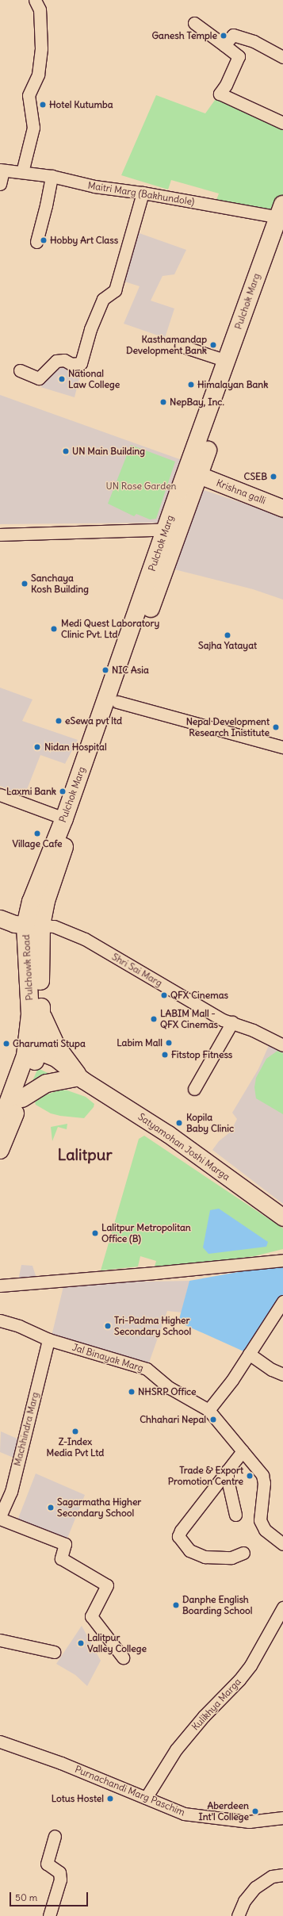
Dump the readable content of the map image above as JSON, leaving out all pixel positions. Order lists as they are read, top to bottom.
{
  "streets": {
    "main road": [
      "Pulchok Marg",
      "Krishna galli",
      "Pulchowk Road",
      "Satyamohan Joshi Marga"
    ],
    "street": [
      "Maitri Marg (Bakhundole)",
      "Shri Sai Marg",
      "Jal Binayak Marg",
      "Machhindra Marg",
      "Kulikhya Marga",
      "Purnachandi Marg Paschim"
    ]
  },
  "crossings": [
    ["Maitri Marg (Bakhundole)", "Pulchok Marg"],
    ["Pulchok Marg", "Krishna galli"],
    ["Pulchok Marg", "Pulchowk Road"],
    ["Pulchowk Road", "Shri Sai Marg"],
    ["Pulchowk Road", "Satyamohan Joshi Marga"],
    ["Jal Binayak Marg", "Machhindra Marg"],
    ["Kulikhya Marga", "Purnachandi Marg Paschim"]
  ],
  "districts": ["Lalitpur"],
  "parks": ["UN Rose Garden"],
  "places": [
    "Ganesh Temple",
    "Hotel Kutumba",
    "Hobby Art Class",
    "Kasthamandap Development Bank",
    "National Law College",
    "Himalayan Bank",
    "NepBay, Inc.",
    "UN Main Building",
    "CSEB",
    "Sanchaya Kosh Building",
    "Medi Quest Laboratory Clinic Pvt. Ltd",
    "Sajha Yatayat",
    "NIC Asia",
    "eSewa pvt ltd",
    "Nepal Development Research Inistitute",
    "Nidan Hospital",
    "Laxmi Bank",
    "Village Cafe",
    "QFX Cinemas",
    "LABIM Mall - QFX Cinemas",
    "Labim Mall",
    "Charumati Stupa",
    "Fitstop Fitness",
    "Kopila Baby Clinic",
    "Lalitpur Metropolitan Office (B)",
    "Tri-Padma Higher Secondary School",
    "NHSRP Office",
    "Chhahari Nepal",
    "Z-Index Media Pvt Ltd",
    "Trade & Export Promotion Centre",
    "Sagarmatha Higher Secondary School",
    "Danphe English Boarding School",
    "Lalitpur Valley College",
    "Lotus Hostel",
    "Aberdeen Int'l College"
  ],
  "scale_bar": "50 m"
}
